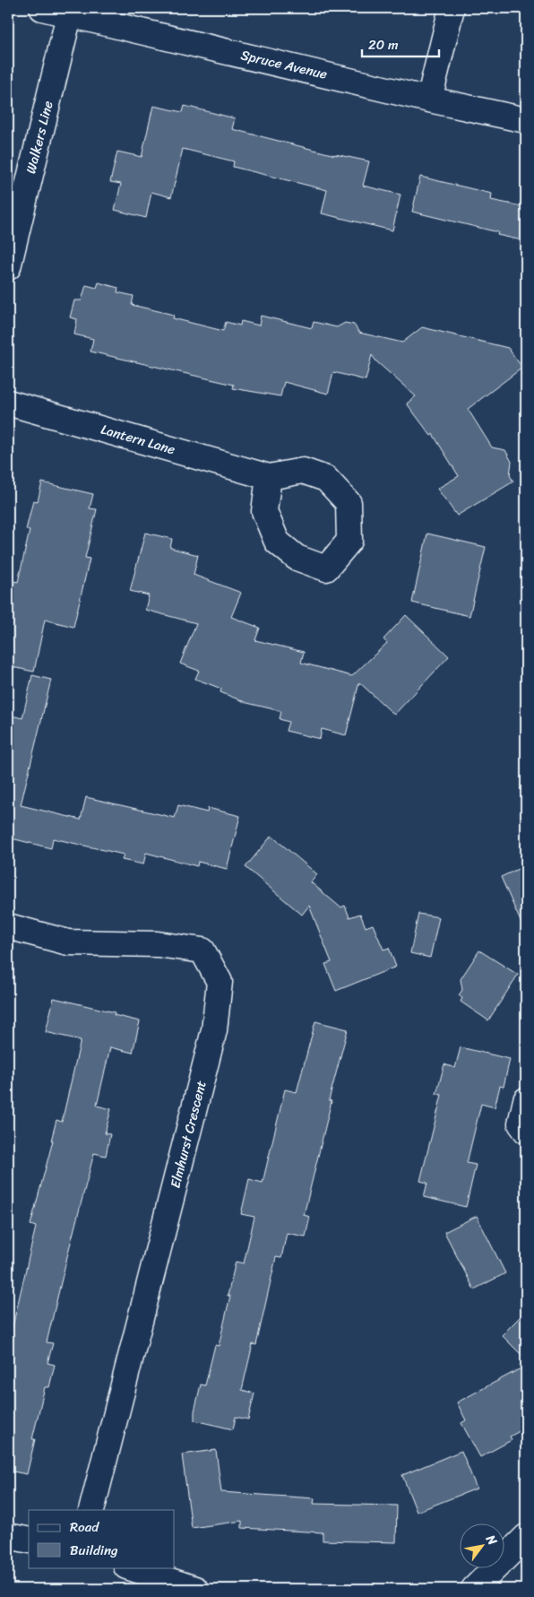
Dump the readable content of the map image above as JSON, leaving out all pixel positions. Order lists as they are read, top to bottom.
{
  "streets": {
    "street": [
      "Spruce Avenue",
      "Walkers Line",
      "Lantern Lane",
      "Elmhurst Crescent"
    ]
  },
  "crossings": [
    ["Spruce Avenue", "Walkers Line"]
  ],
  "legend": ["Road", "Building"],
  "scale_bar": "20 m",
  "north": "top right"
}
